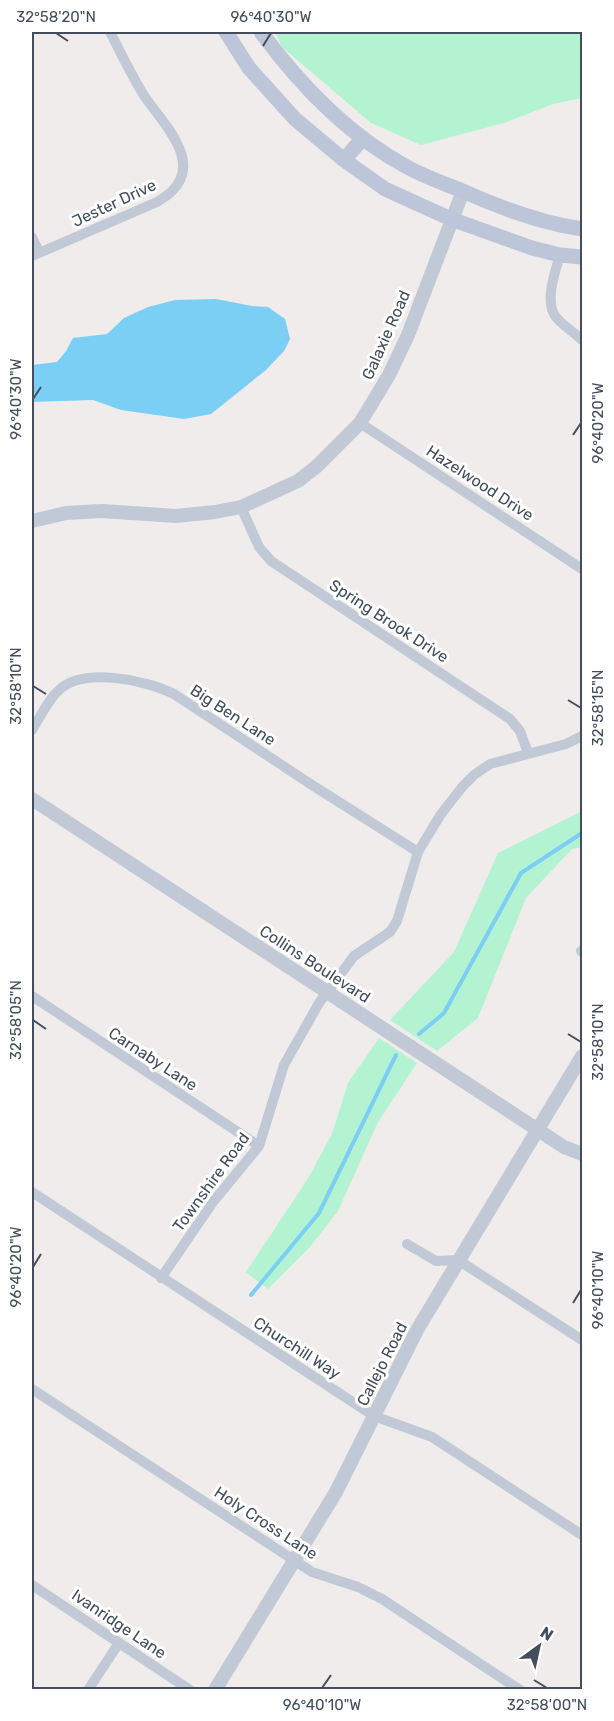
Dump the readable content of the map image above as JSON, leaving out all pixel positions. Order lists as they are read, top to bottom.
{
  "streets": {
    "street": [
      "Jester Drive",
      "Galaxie Road",
      "Hazelwood Drive",
      "Spring Brook Drive",
      "Big Ben Lane",
      "Collins Boulevard",
      "Carnaby Lane",
      "Townshire Road",
      "Churchill Way",
      "Callejo Road",
      "Holy Cross Lane",
      "Ivanridge Lane"
    ]
  },
  "crossings": [
    ["Galaxie Road", "Hazelwood Drive"],
    ["Galaxie Road", "Spring Brook Drive"],
    ["Spring Brook Drive", "Townshire Road"],
    ["Big Ben Lane", "Townshire Road"],
    ["Collins Boulevard", "Townshire Road"],
    ["Collins Boulevard", "Callejo Road"],
    ["Carnaby Lane", "Townshire Road"],
    ["Townshire Road", "Churchill Way"],
    ["Churchill Way", "Callejo Road"],
    ["Callejo Road", "Holy Cross Lane"]
  ],
  "north": "top right",
  "coordinates": [
    "32°58'20\"N",
    "96°40'30\"W",
    "96°40'20\"W",
    "32°58'10\"N",
    "32°58'15\"N",
    "32°58'05\"N",
    "96°40'10\"W",
    "32°58'00\"N"
  ]
}
